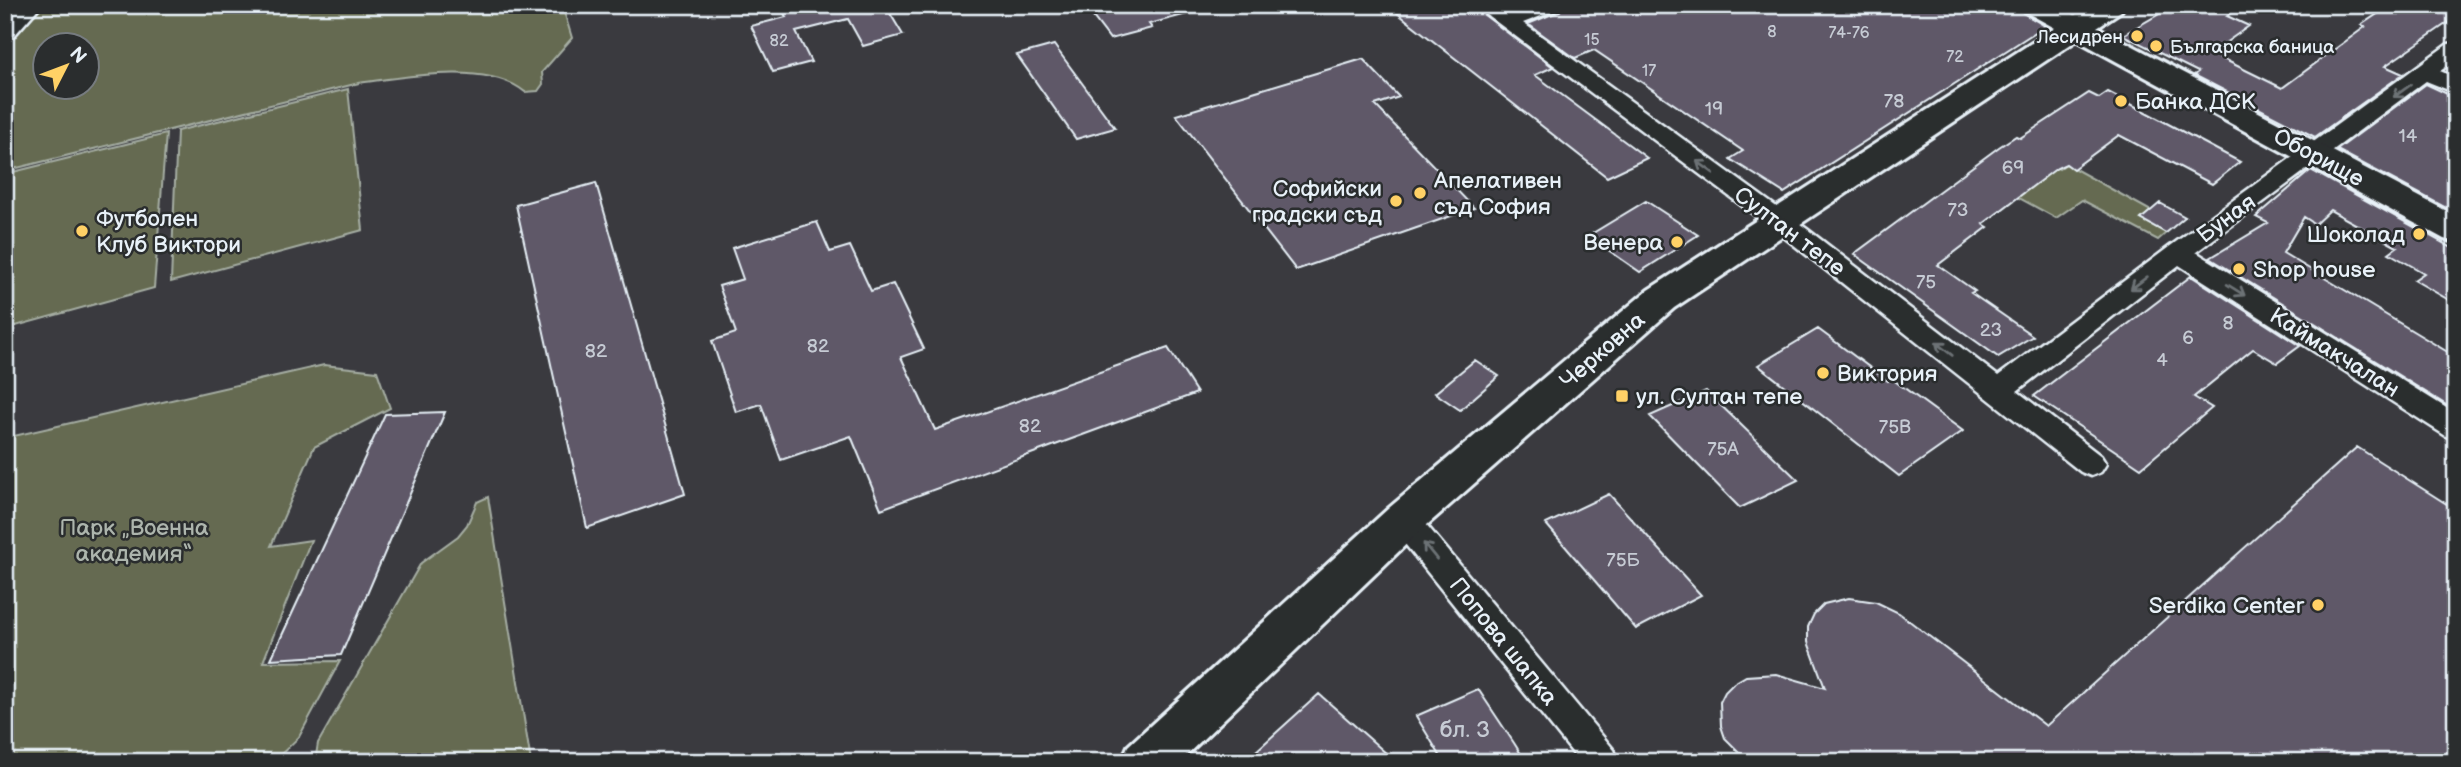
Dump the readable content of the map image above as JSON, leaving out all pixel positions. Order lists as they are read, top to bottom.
{
  "streets": {
    "street": [
      "Оборище",
      "Буная",
      "Султан тепе",
      "Черковна",
      "Каймакчалан",
      "Попова шапка"
    ]
  },
  "crossings": [
    ["Оборище", "Буная"],
    ["Оборище", "Черковна"],
    ["Буная", "Султан тепе"],
    ["Буная", "Каймакчалан"],
    ["Султан тепе", "Черковна"],
    ["Черковна", "Попова шапка"]
  ],
  "one_way": [
    "Буная",
    "Султан тепе",
    "Каймакчалан",
    "Попова шапка"
  ],
  "parks": ["Парк „Военна академия“"],
  "places": {
    "other": [
      "Лесидрен",
      "Българска баница",
      "Банка ДСК",
      "Апелативен съд София",
      "Софийски градски съд",
      "Футболен Клуб Виктори",
      "Шоколад",
      "Венера",
      "Shop house",
      "Виктория",
      "Serdika Center"
    ],
    "transit": ["ул. Султан тепе"]
  },
  "house_numbers": [
    "8",
    "74-76",
    "15",
    "82",
    "72",
    "17",
    "78",
    "19",
    "14",
    "69",
    "73",
    "75",
    "8",
    "23",
    "6",
    "82",
    "82",
    "4",
    "82",
    "75В",
    "75А",
    "75Б",
    "бл. 3"
  ],
  "north": "top right"
}
